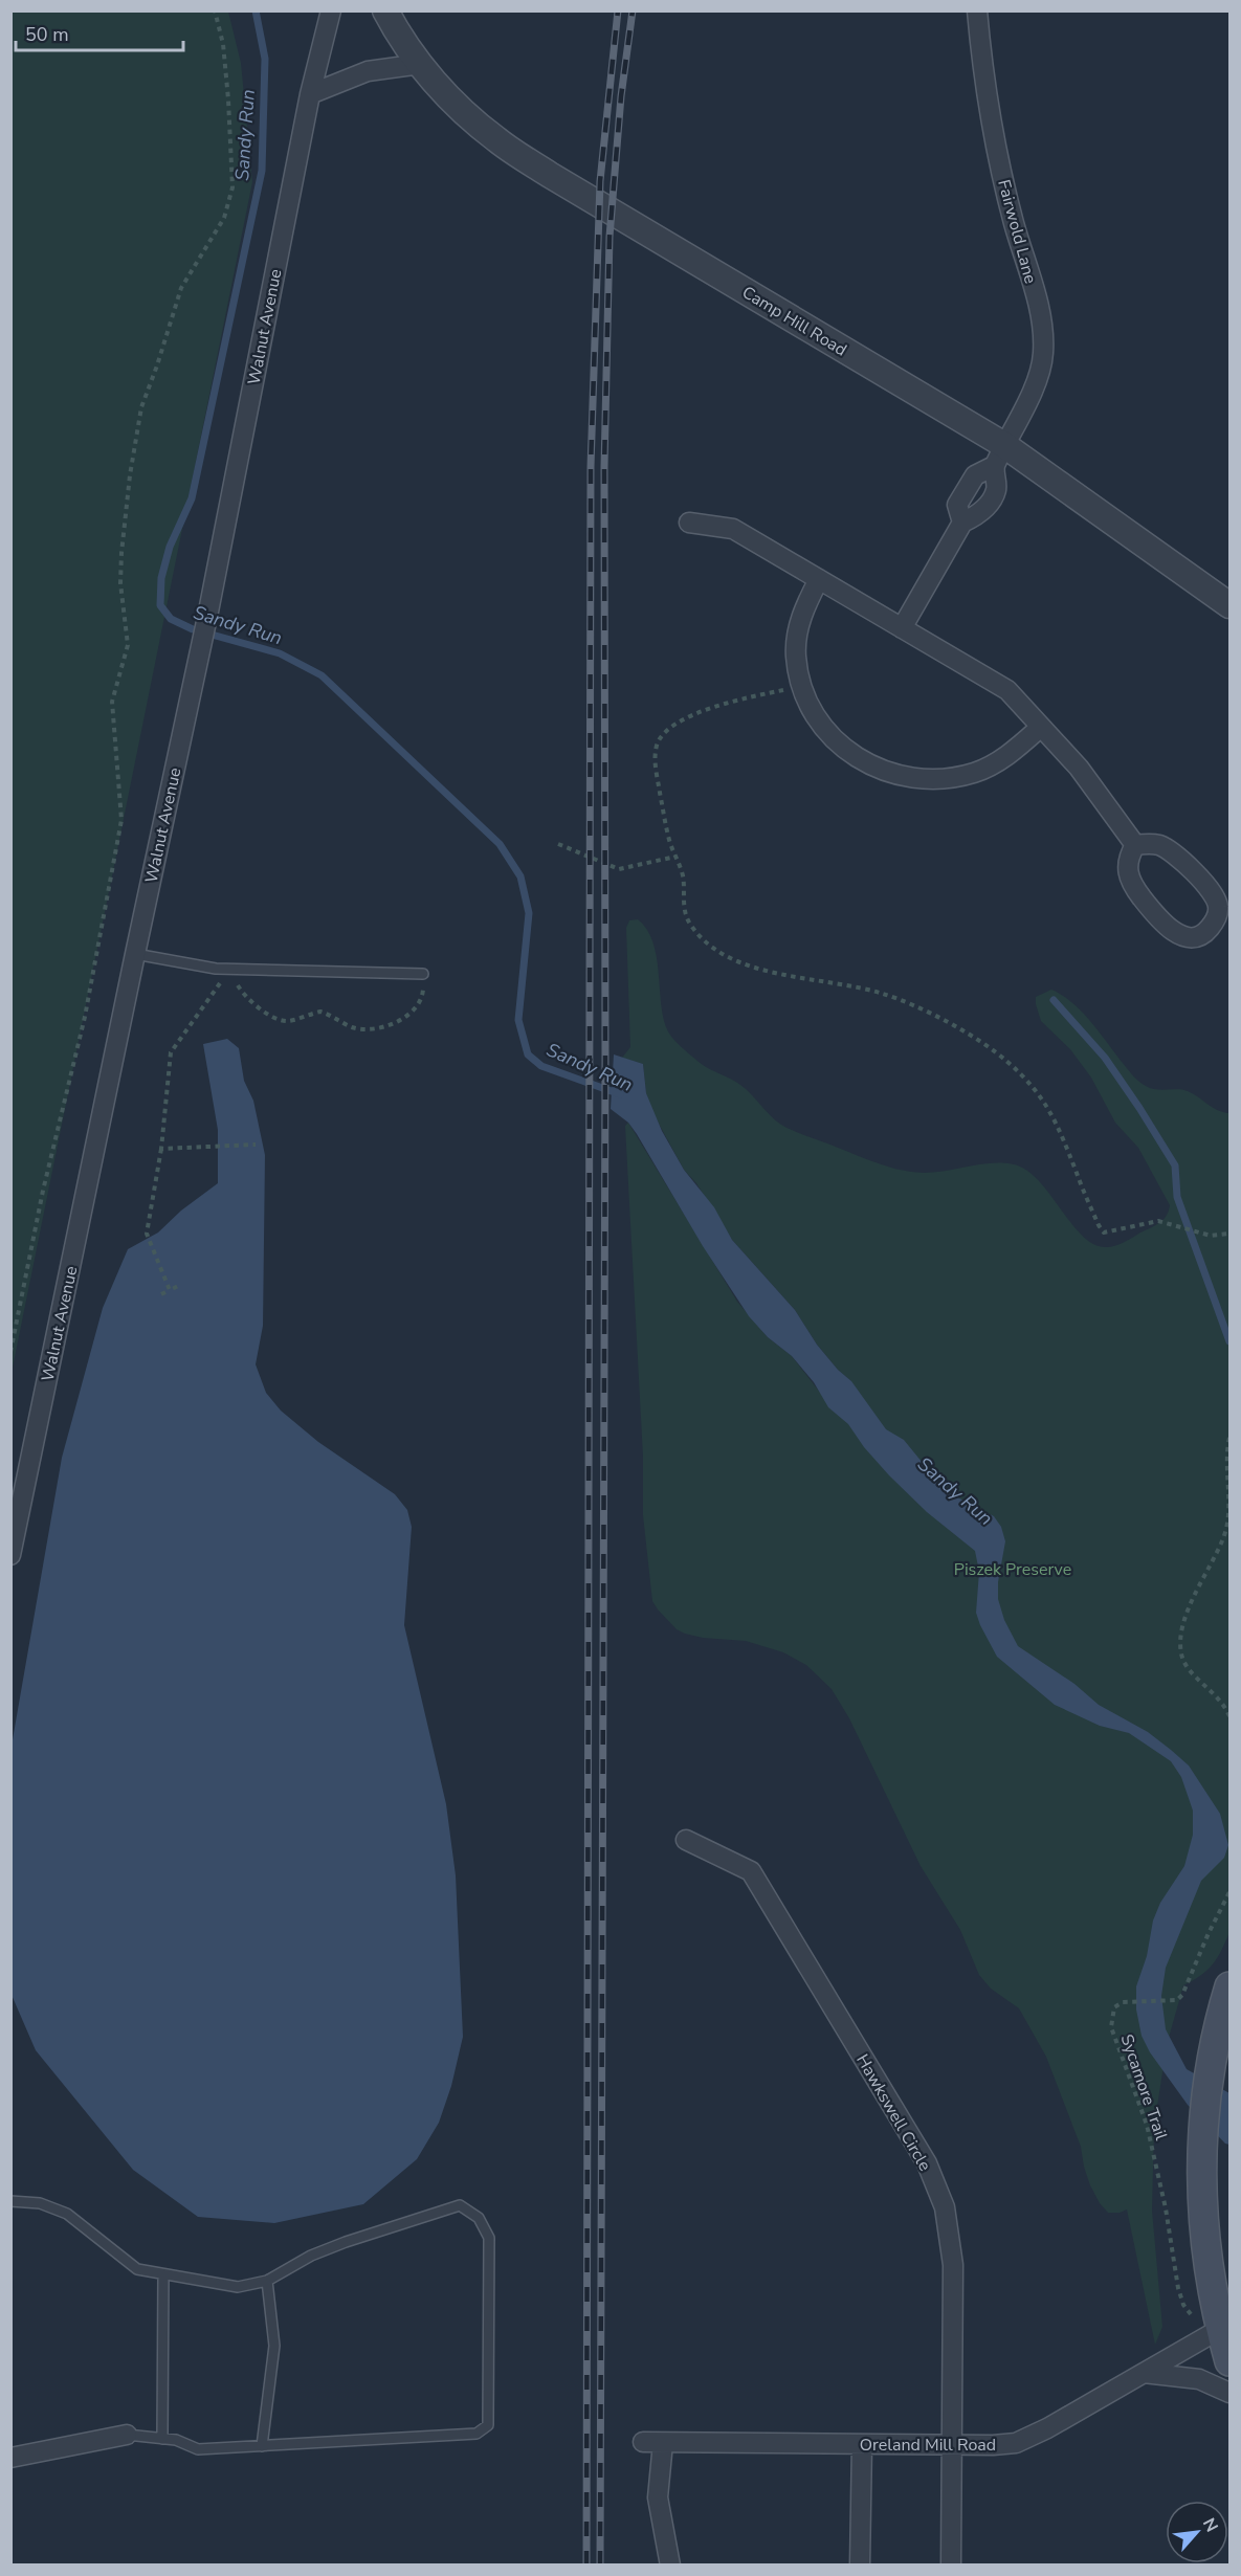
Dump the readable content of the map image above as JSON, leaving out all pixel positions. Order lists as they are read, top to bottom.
{
  "streets": {
    "street": [
      "Fairwold Lane",
      "Camp Hill Road",
      "Walnut Avenue",
      "Hawkswell Circle",
      "Oreland Mill Road"
    ],
    "path": ["Sycamore Trail"]
  },
  "crossings": [
    ["Fairwold Lane", "Camp Hill Road"],
    ["Hawkswell Circle", "Oreland Mill Road"]
  ],
  "water": ["Sandy Run"],
  "parks": ["Piszek Preserve"],
  "scale_bar": "50 m",
  "north": "top right"
}
